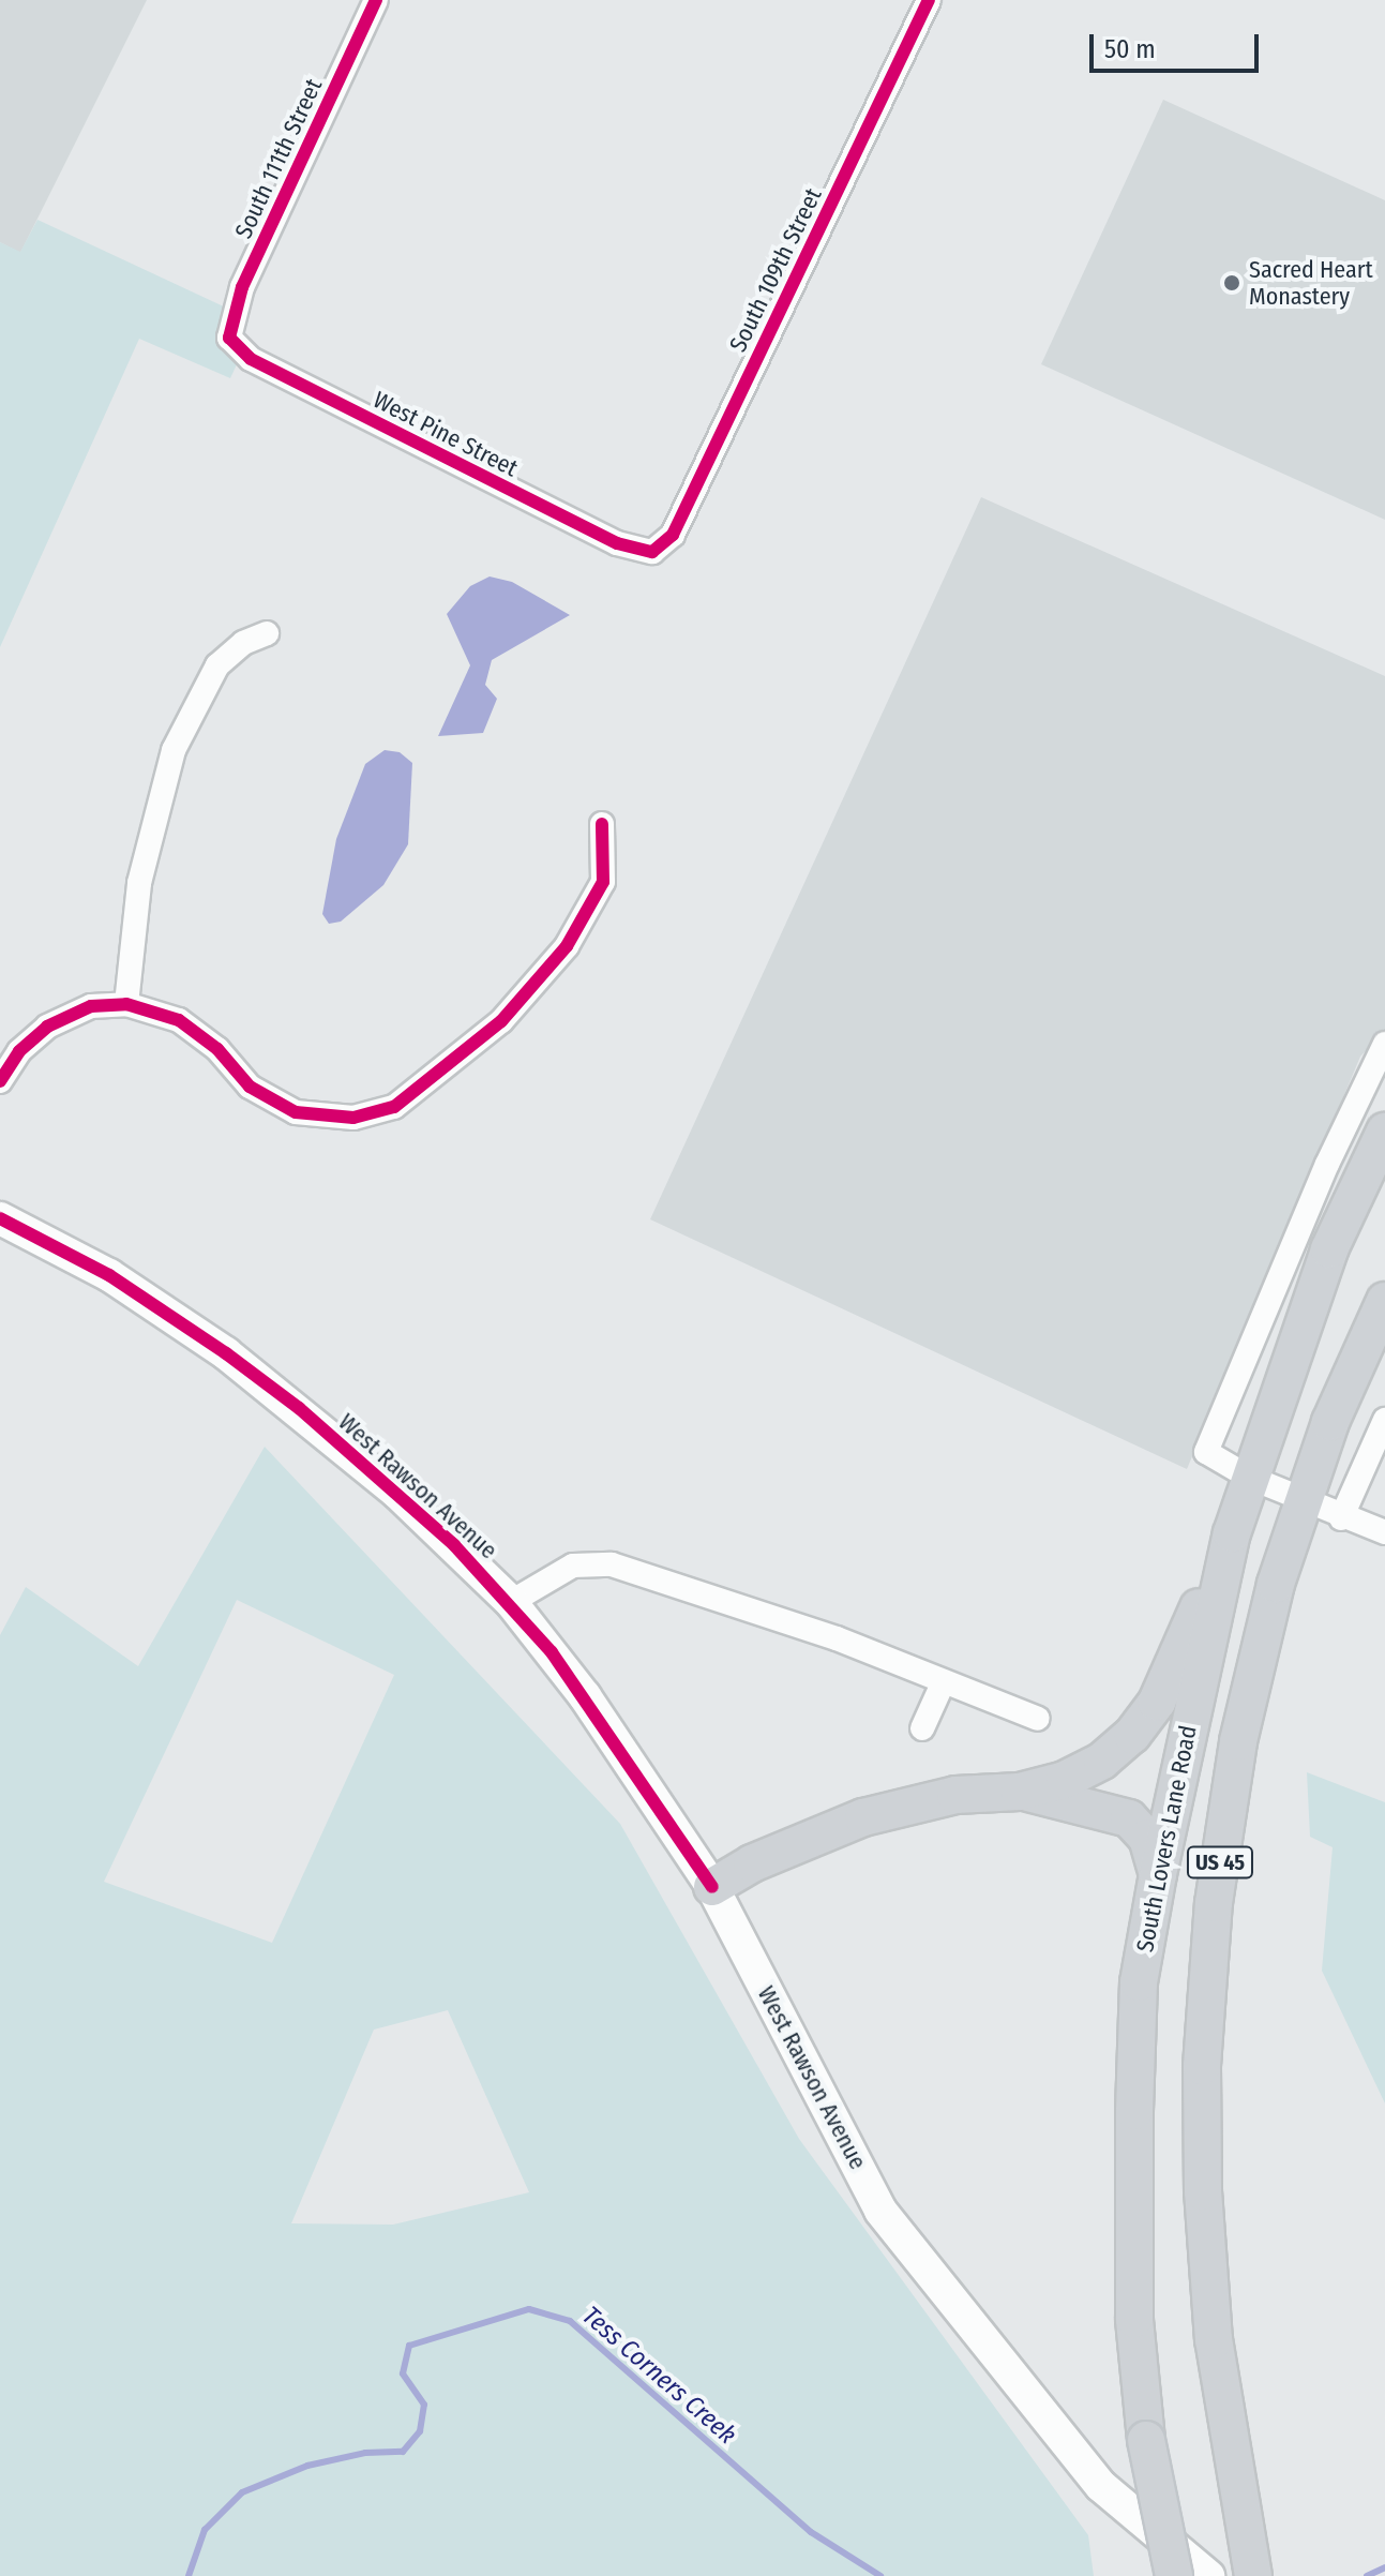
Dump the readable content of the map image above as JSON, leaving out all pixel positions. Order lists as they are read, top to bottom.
{
  "streets": {
    "main road": ["South Lovers Lane Road", "US 45"],
    "street": [
      "South 111th Street",
      "South 109th Street",
      "West Pine Street",
      "West Rawson Avenue"
    ]
  },
  "crossings": [
    ["South 111th Street", "West Pine Street"],
    ["South 109th Street", "West Pine Street"]
  ],
  "water": ["Tess Corners Creek"],
  "places": ["Sacred Heart Monastery"],
  "scale_bar": "50 m"
}
